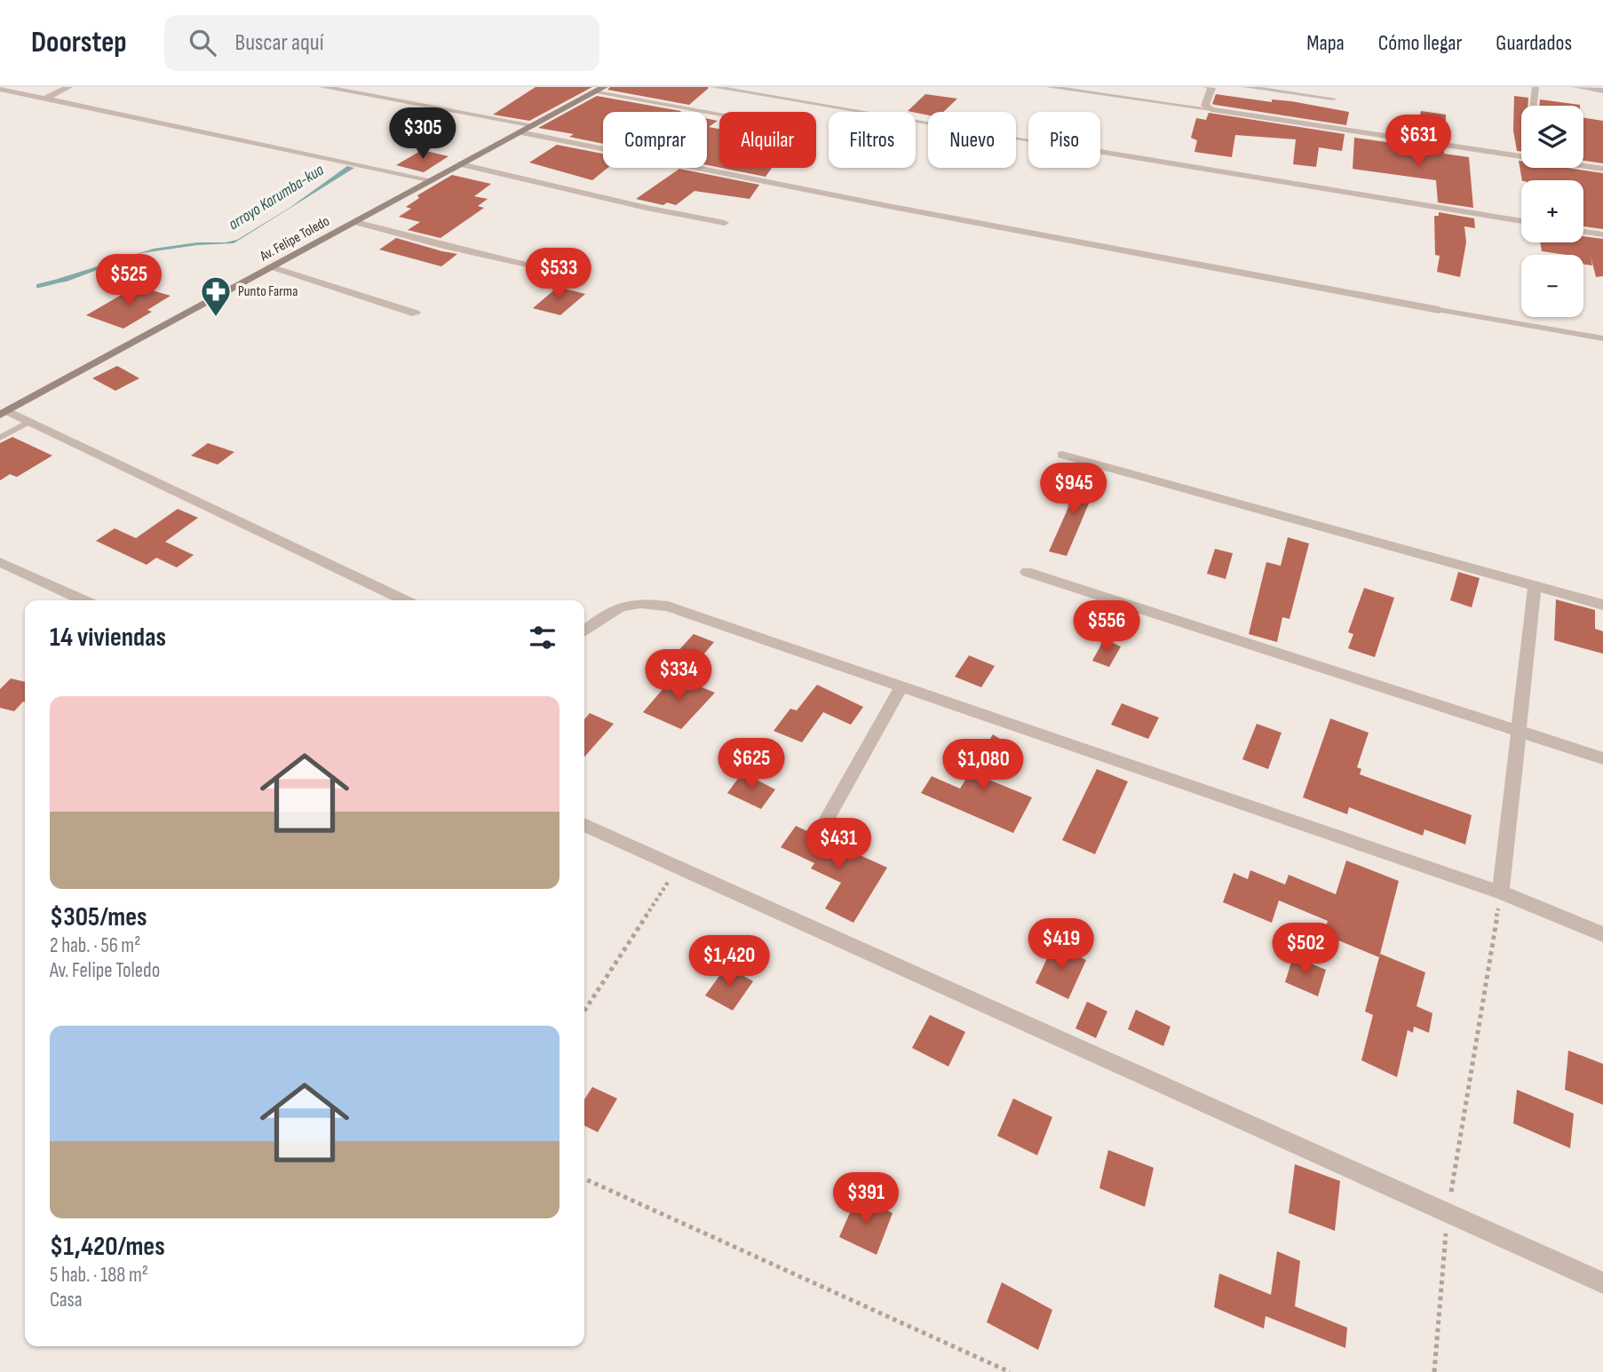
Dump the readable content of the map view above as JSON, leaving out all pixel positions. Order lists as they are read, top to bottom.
{
  "streets": {
    "main road": ["Av. Felipe Toledo"]
  },
  "water": ["arroyo Karumba-kua"],
  "places": {
    "pharmacy": ["Punto Farma"]
  },
  "page": {
    "header": "Doorstep",
    "search": "Buscar aquí",
    "nav": ["Mapa", "Cómo llegar", "Guardados"],
    "map_buttons": ["+", "−"],
    "price": [
      "$305",
      "$631",
      "$533",
      "$525",
      "$945",
      "$556",
      "$334",
      "$625",
      "$1,080",
      "$431",
      "$419",
      "$502",
      "$1,420",
      "$391"
    ],
    "chip": [
      "Comprar",
      "Alquilar",
      "Filtros",
      "Nuevo",
      "Piso"
    ],
    "heading": "14 viviendas",
    "list": [
      {
        "name": "$305/mes",
        "note": "2 hab. · 56 m² · Av. Felipe Toledo"
      },
      {
        "name": "$1,420/mes",
        "note": "5 hab. · 188 m² · Casa"
      }
    ]
  }
}
